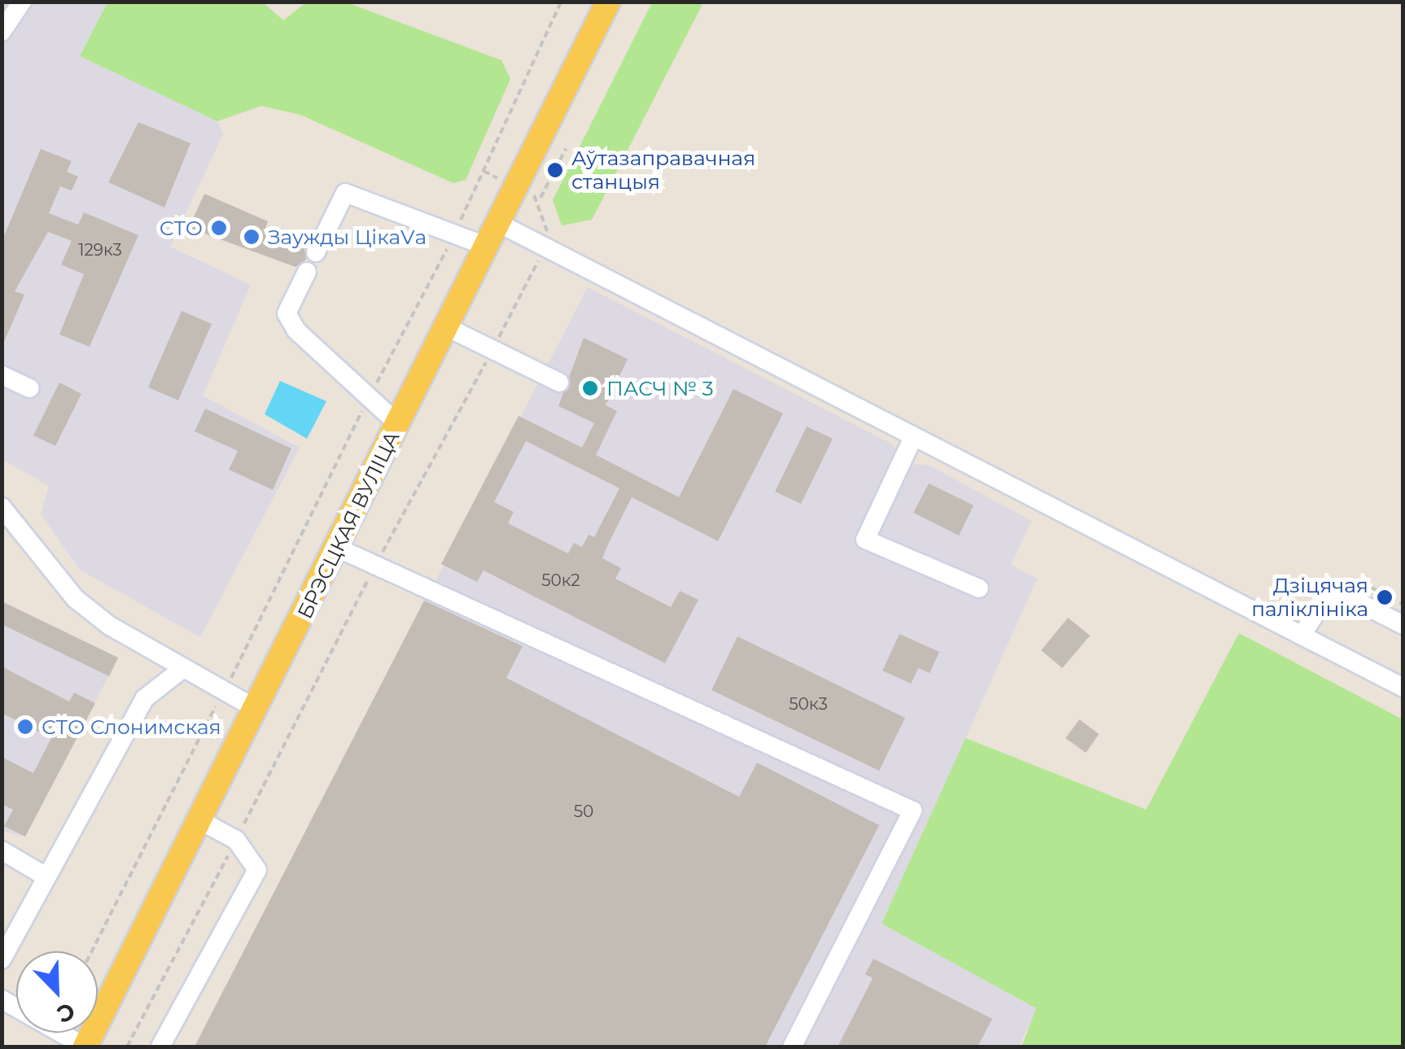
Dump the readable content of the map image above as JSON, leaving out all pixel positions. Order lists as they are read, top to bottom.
{
  "streets": {
    "main road": ["БРЭСЦКАЯ ВУЛІЦА"]
  },
  "places": [
    "Аўтазаправачная станцыя",
    "СТО",
    "Заужды ЦікаVа",
    "ПАСЧ № 3",
    "Дзіцячая паліклініка",
    "СТО Слонимская"
  ],
  "house_numbers": [
    "129к3",
    "50к2",
    "50к3",
    "50"
  ],
  "north": "bottom right"
}
